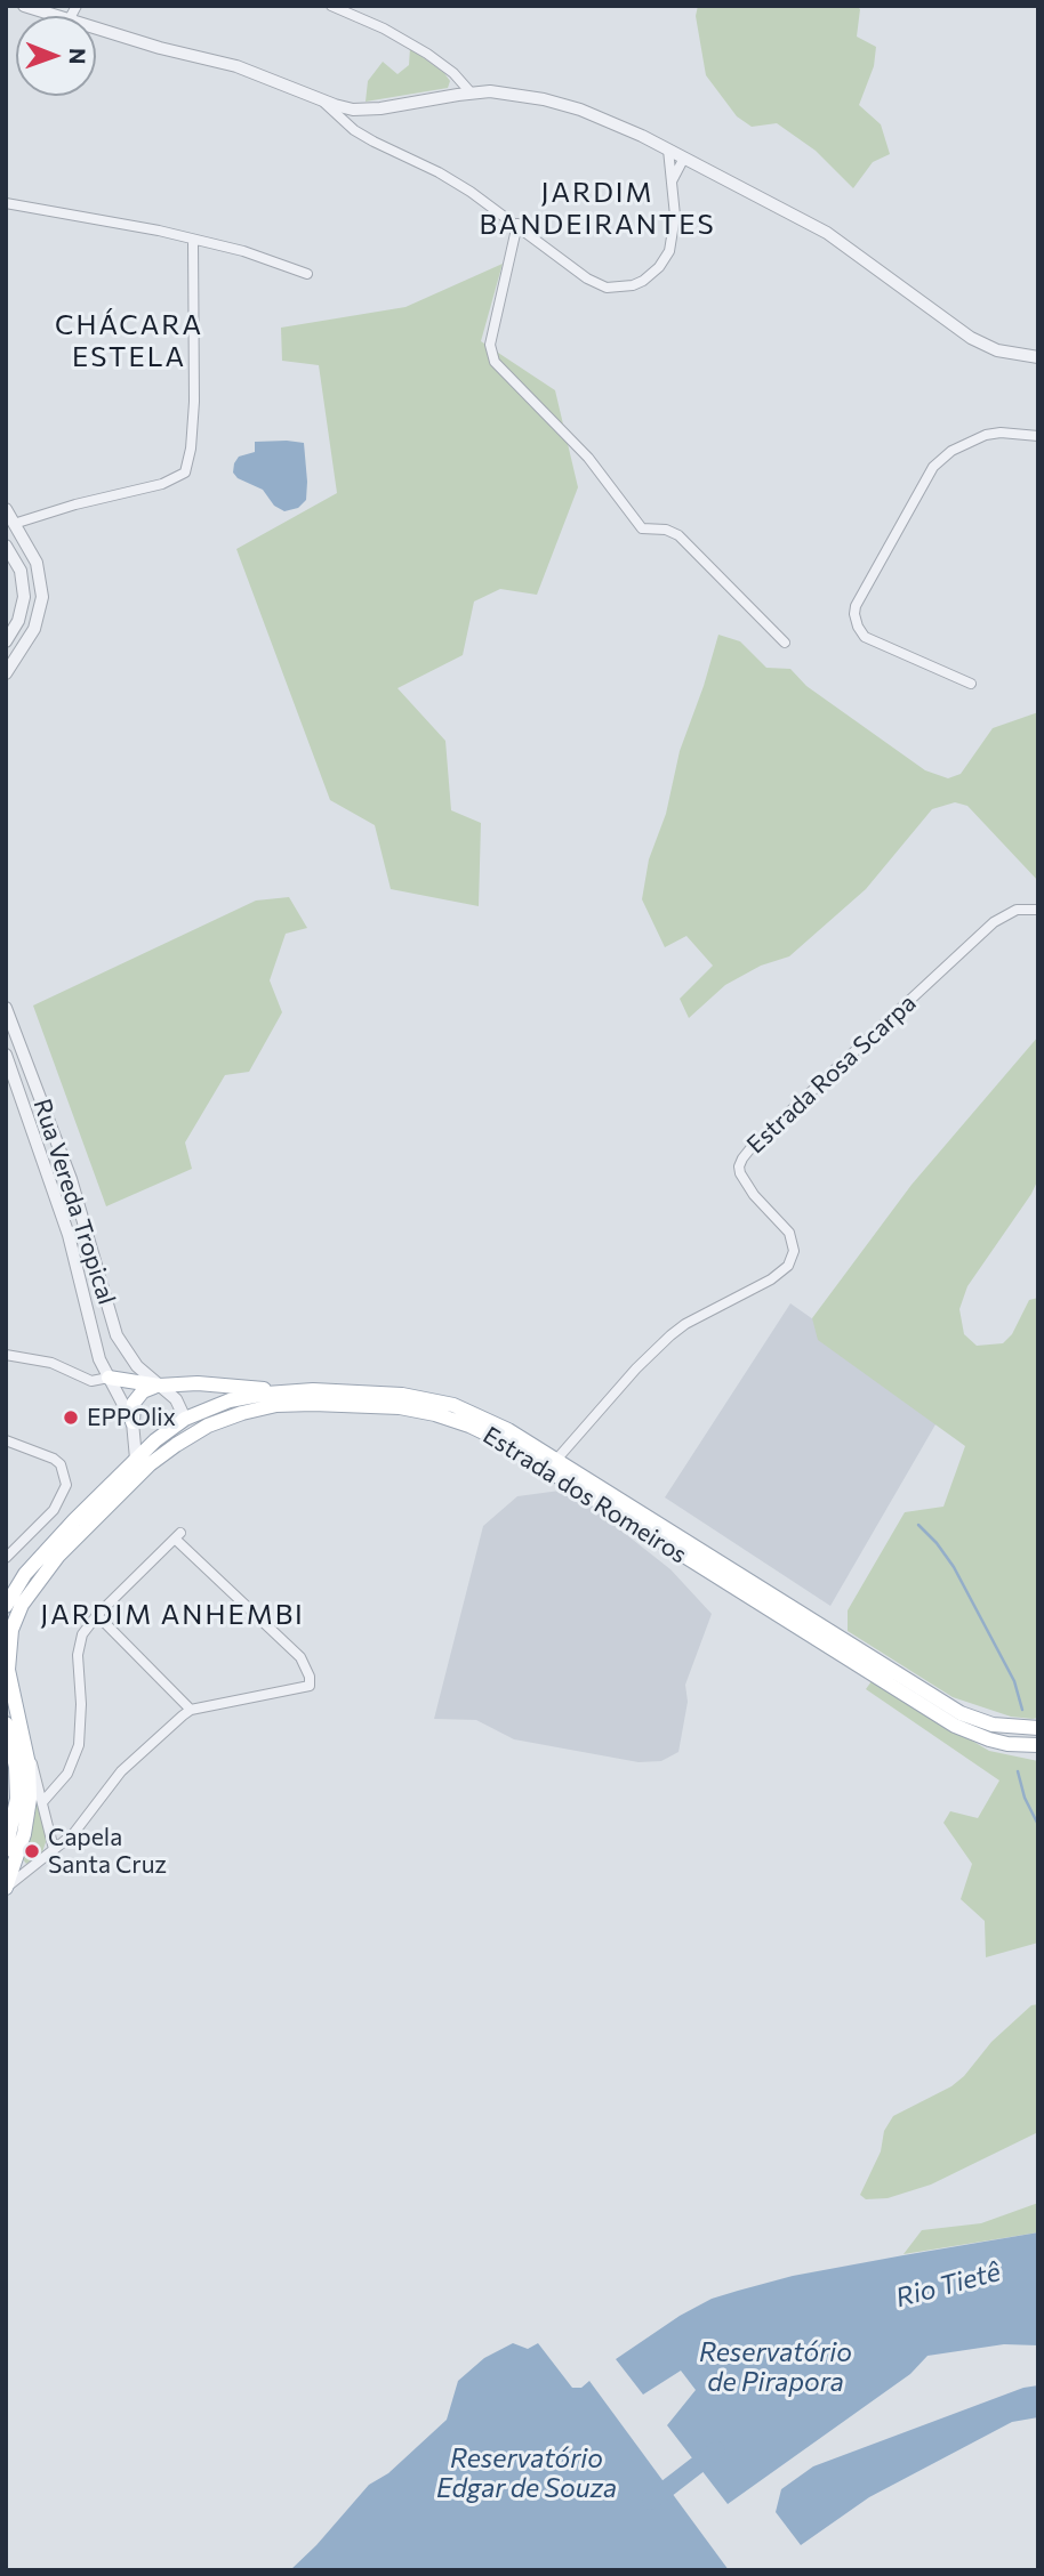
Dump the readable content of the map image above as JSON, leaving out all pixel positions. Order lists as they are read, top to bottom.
{
  "streets": {
    "main road": ["Estrada dos Romeiros"],
    "street": ["Estrada Rosa Scarpa", "Rua Vereda Tropical"]
  },
  "crossings": [
    ["Estrada Rosa Scarpa", "Estrada dos Romeiros"],
    ["Rua Vereda Tropical", "Estrada dos Romeiros"]
  ],
  "districts": ["JARDIM BANDEIRANTES", "CHÁCARA ESTELA", "JARDIM ANHEMBI"],
  "water": ["Rio Tietê", "Reservatório de Pirapora", "Reservatório Edgar de Souza"],
  "places": ["EPPOlix", "Capela Santa Cruz"],
  "north": "right"
}
